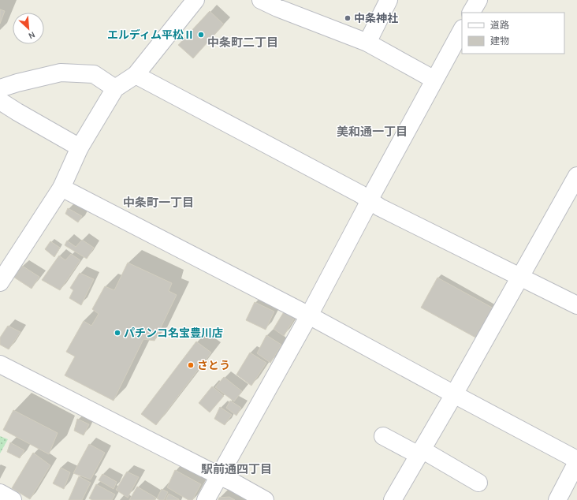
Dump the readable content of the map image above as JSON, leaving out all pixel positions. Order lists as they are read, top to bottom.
{
  "districts": [
    "中条町二丁目",
    "美和通一丁目",
    "中条町一丁目",
    "駅前通四丁目"
  ],
  "places": [
    "中条神社",
    "エルディム平松Ⅱ",
    "パチンコ名宝豊川店",
    "さとう"
  ],
  "legend": ["道路", "建物"],
  "north": "bottom right"
}
